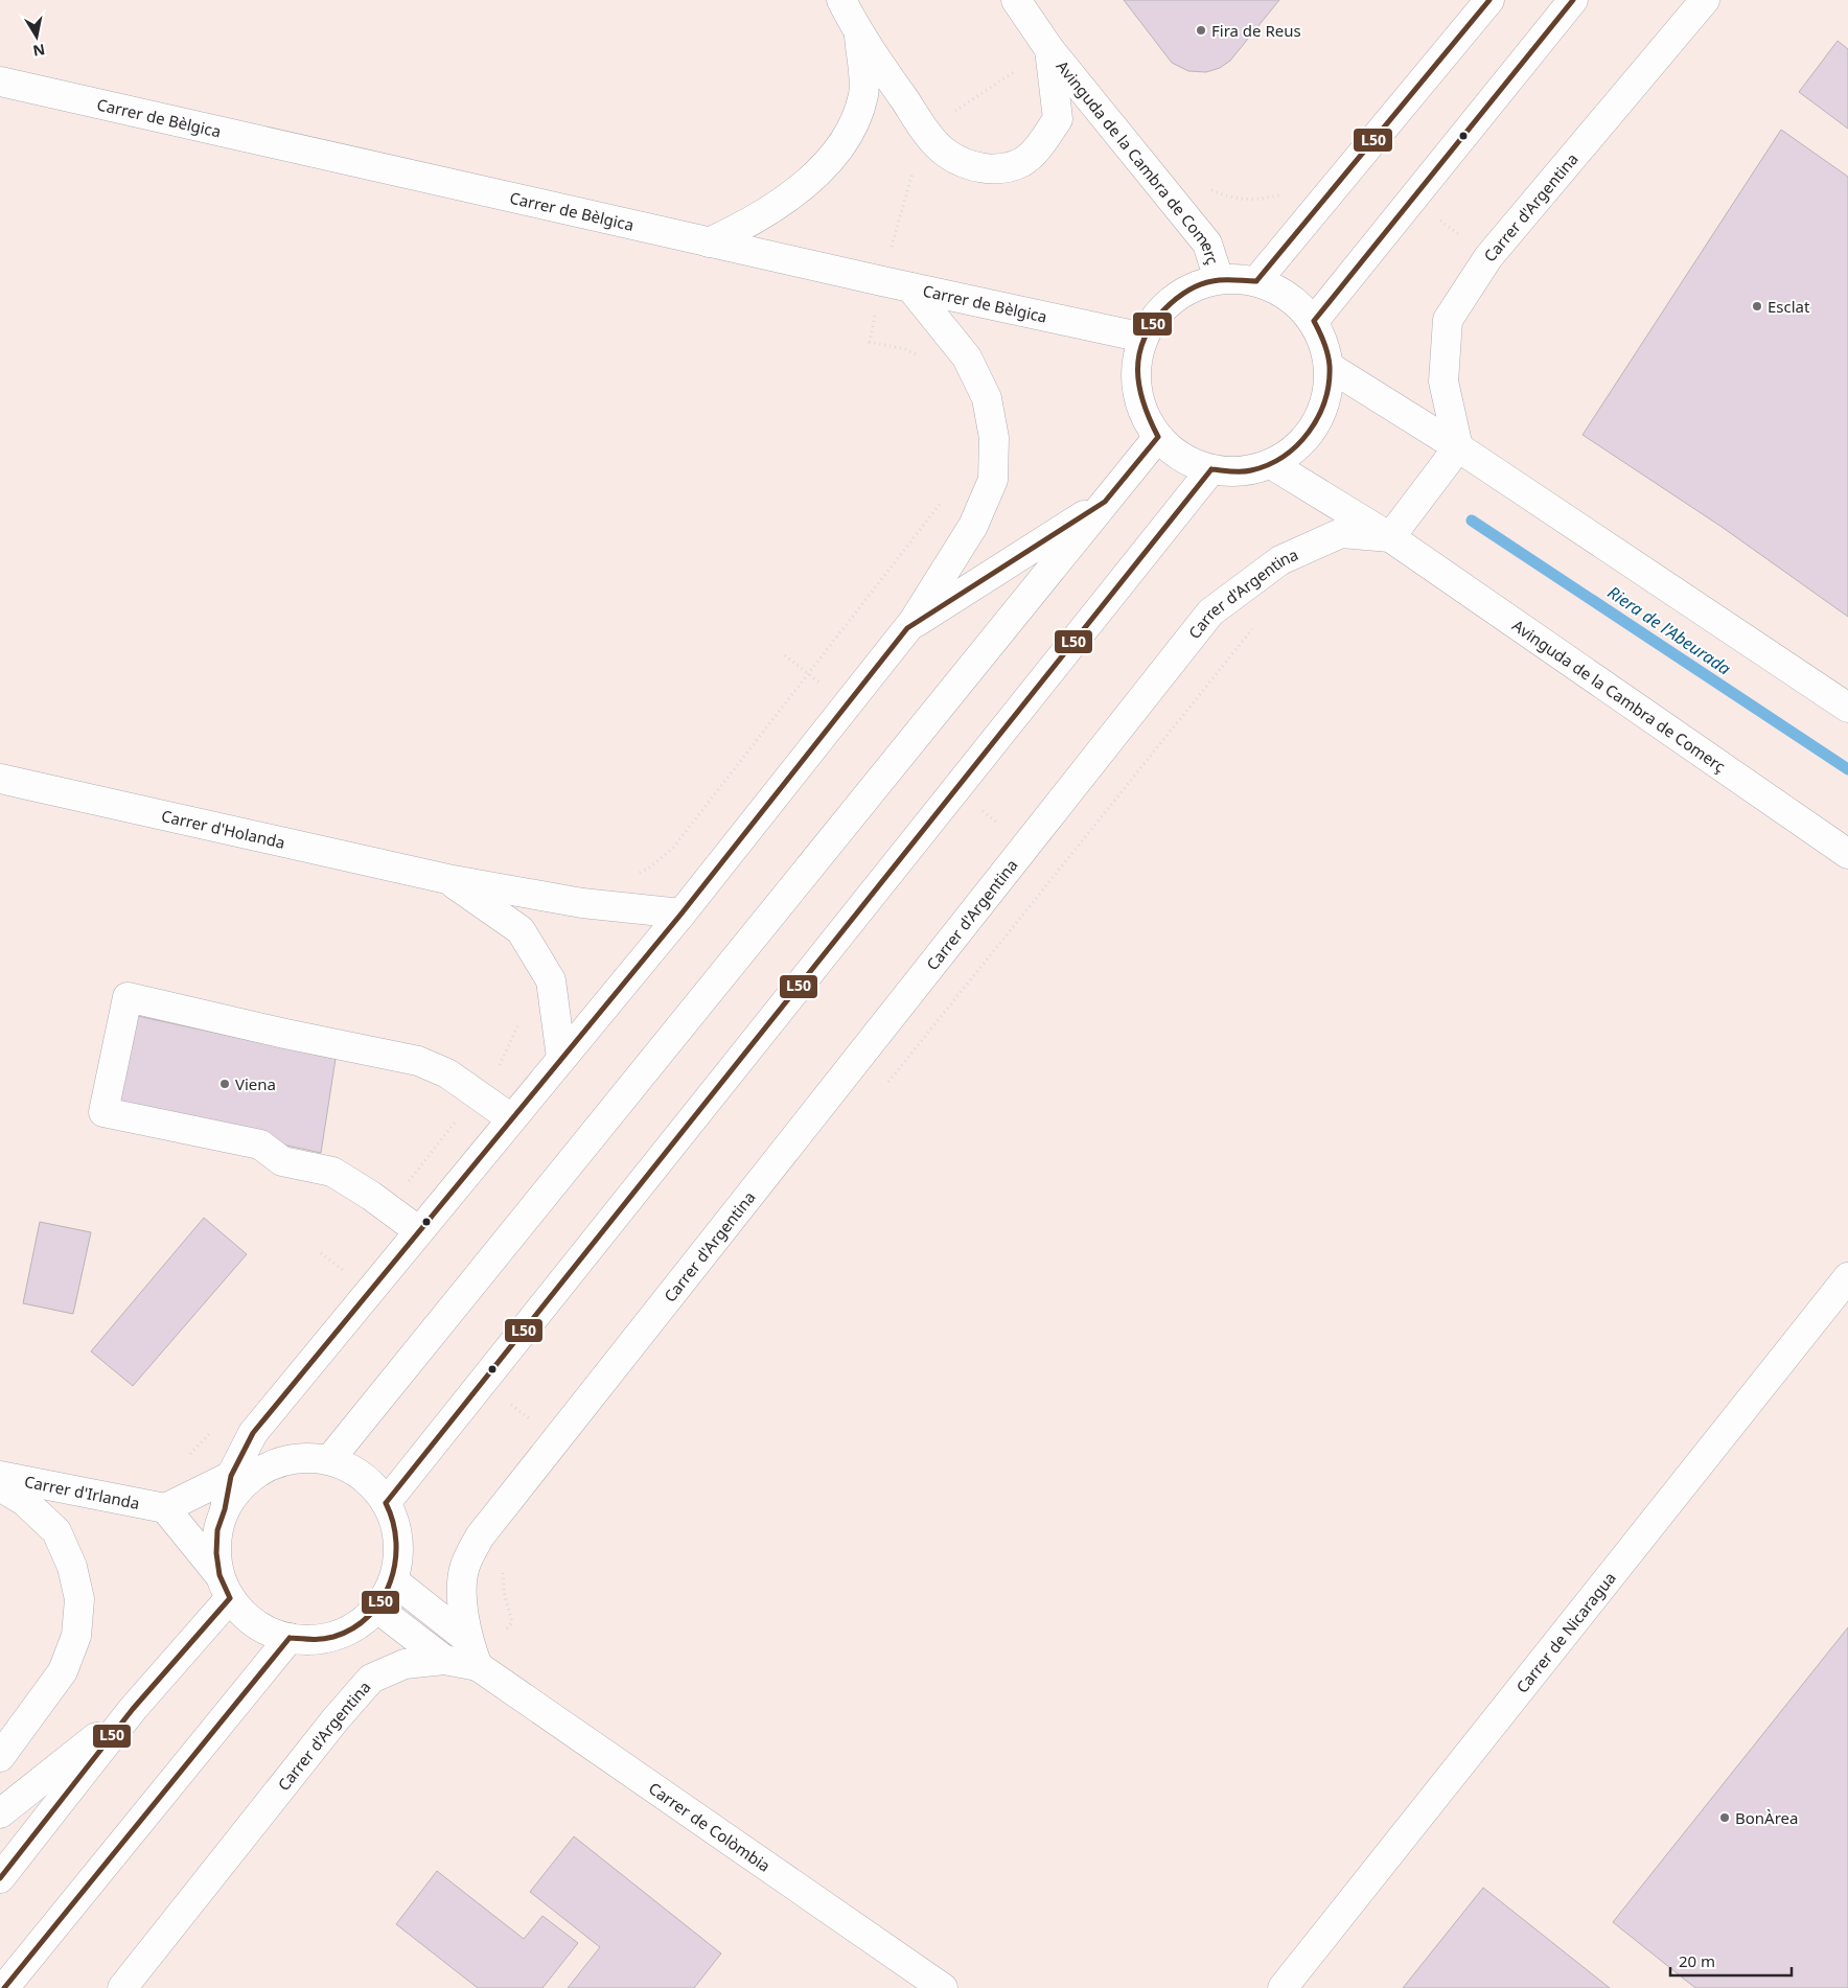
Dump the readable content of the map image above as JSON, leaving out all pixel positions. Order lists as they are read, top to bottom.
{
  "streets": {
    "street": [
      "Carrer de Bèlgica",
      "Avinguda de la Cambra de Comerç",
      "Carrer d'Argentina",
      "Carrer d'Holanda",
      "Carrer d'Irlanda",
      "Carrer de Nicaragua",
      "Carrer de Colòmbia"
    ]
  },
  "crossings": [
    ["Carrer de Bèlgica", "Avinguda de la Cambra de Comerç"],
    ["Avinguda de la Cambra de Comerç", "Carrer d'Argentina"],
    ["Carrer d'Argentina", "Carrer de Colòmbia"]
  ],
  "water": ["Riera de l'Abeurada"],
  "places": [
    "Fira de Reus",
    "Esclat",
    "Viena",
    "BonÀrea"
  ],
  "lines": ["transit line L50"],
  "scale_bar": "20 m",
  "north": "bottom"
}
